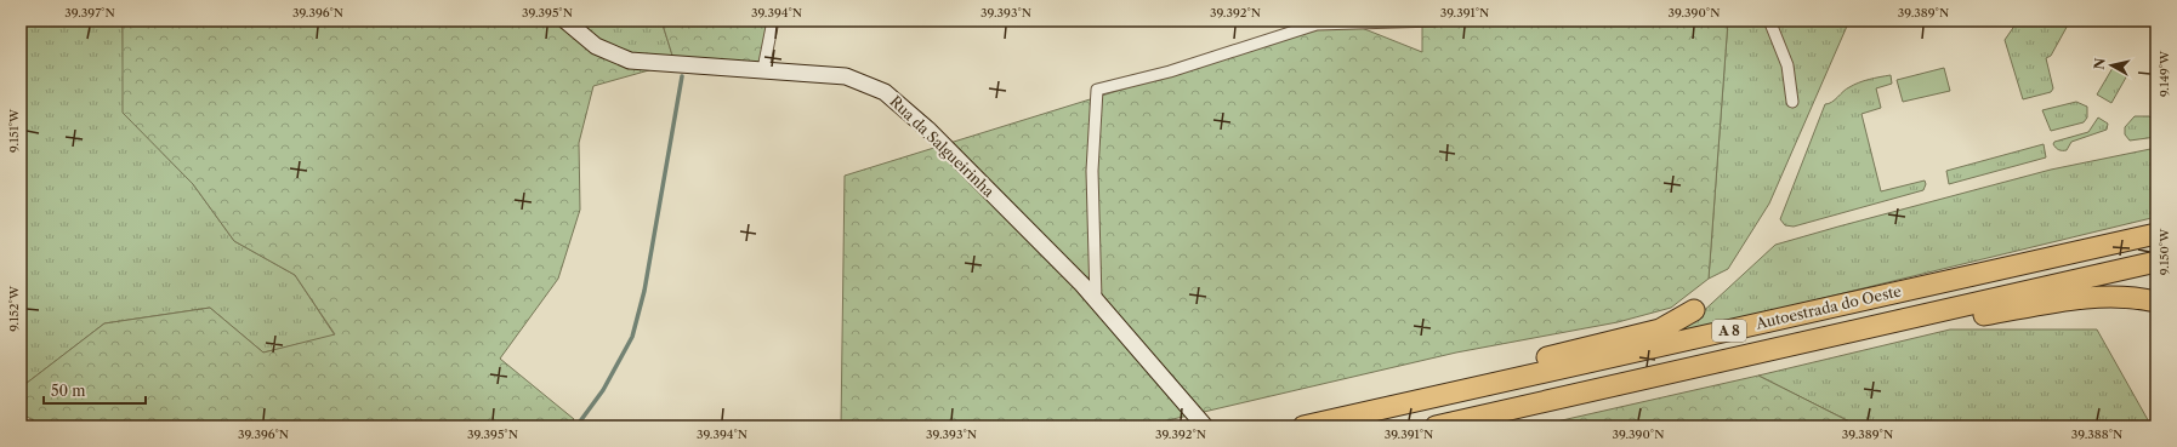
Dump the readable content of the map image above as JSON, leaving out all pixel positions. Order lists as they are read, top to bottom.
{
  "streets": {
    "highway": ["Autoestrada do Oeste", "A 8"],
    "street": ["Rua da Salgueirinha"]
  },
  "scale_bar": "50 m",
  "north": "left",
  "coordinates": [
    "39.397°N",
    "39.396°N",
    "39.395°N",
    "39.394°N",
    "39.393°N",
    "39.392°N",
    "39.391°N",
    "39.390°N",
    "39.389°N",
    "9.149°W",
    "9.151°W",
    "9.150°W",
    "9.152°W",
    "39.388°N"
  ]
}
